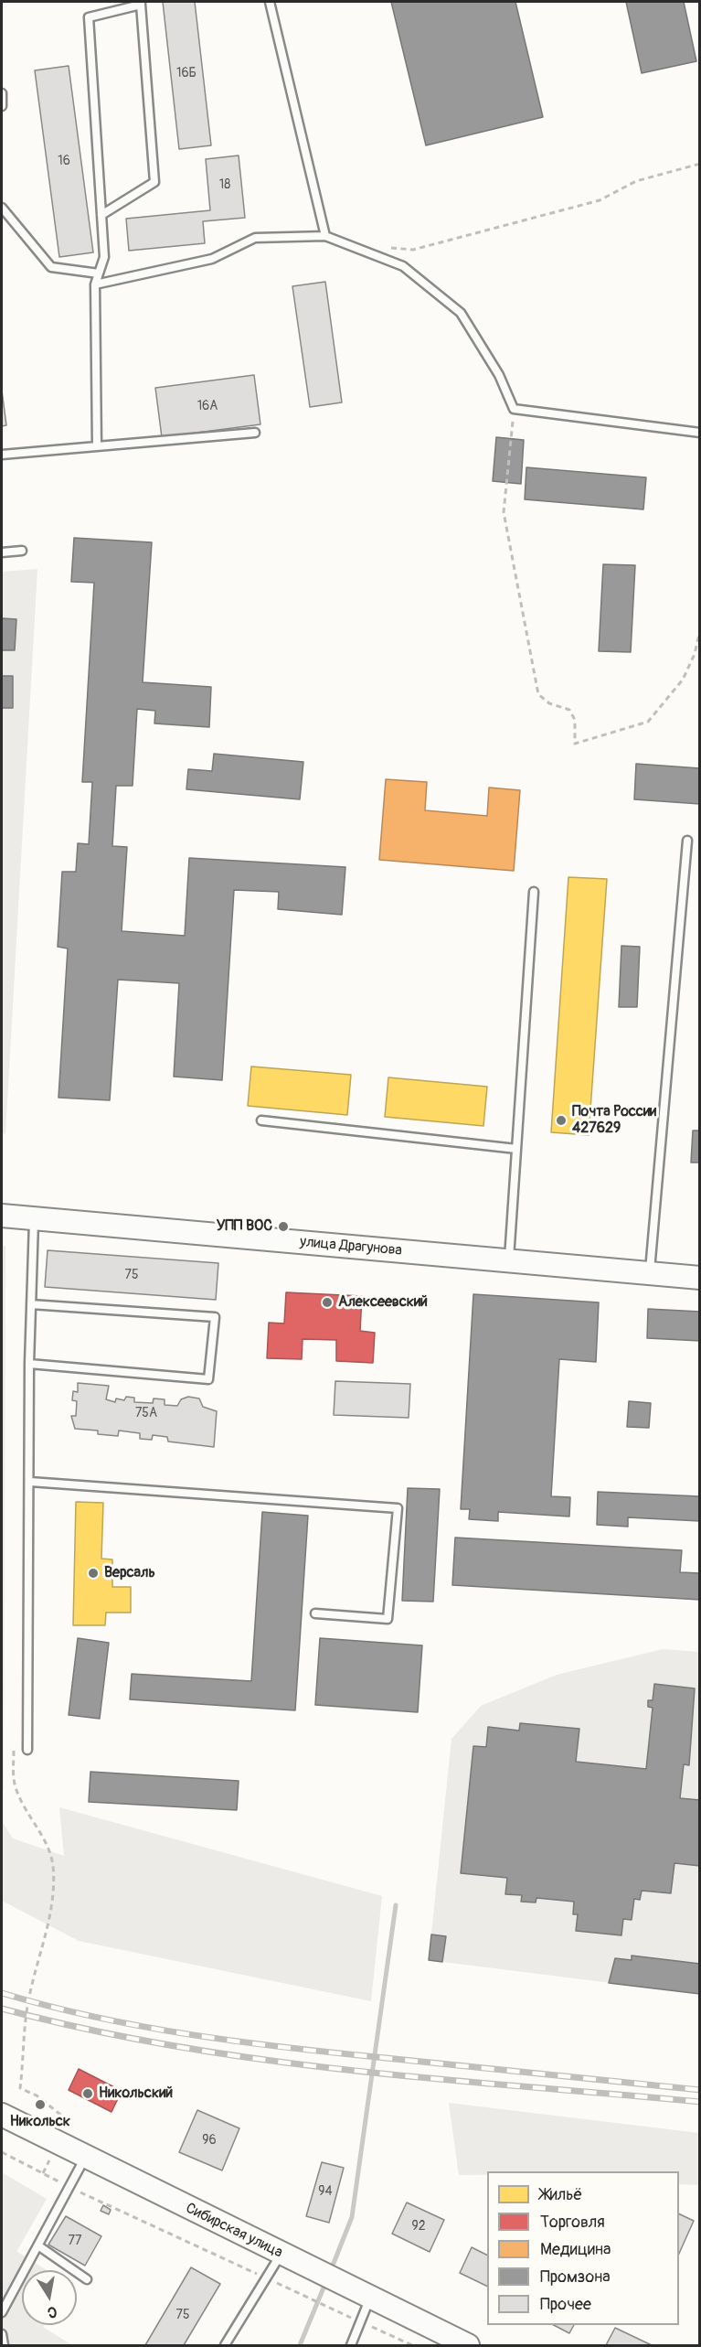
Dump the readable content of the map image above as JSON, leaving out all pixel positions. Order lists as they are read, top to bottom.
{
  "streets": {
    "main road": ["улица Драгунова", "Сибирская улица"]
  },
  "places": [
    "Почта России 427629",
    "УПП ВОС",
    "Алексеевский",
    "Версаль",
    "Никольский",
    "Никольск"
  ],
  "house_numbers": [
    "16Б",
    "16",
    "18",
    "16А",
    "75",
    "75А",
    "96",
    "94",
    "92",
    "77",
    "75"
  ],
  "legend": [
    "Жильё",
    "Торговля",
    "Медицина",
    "Промзона",
    "Прочее"
  ],
  "north": "bottom"
}
